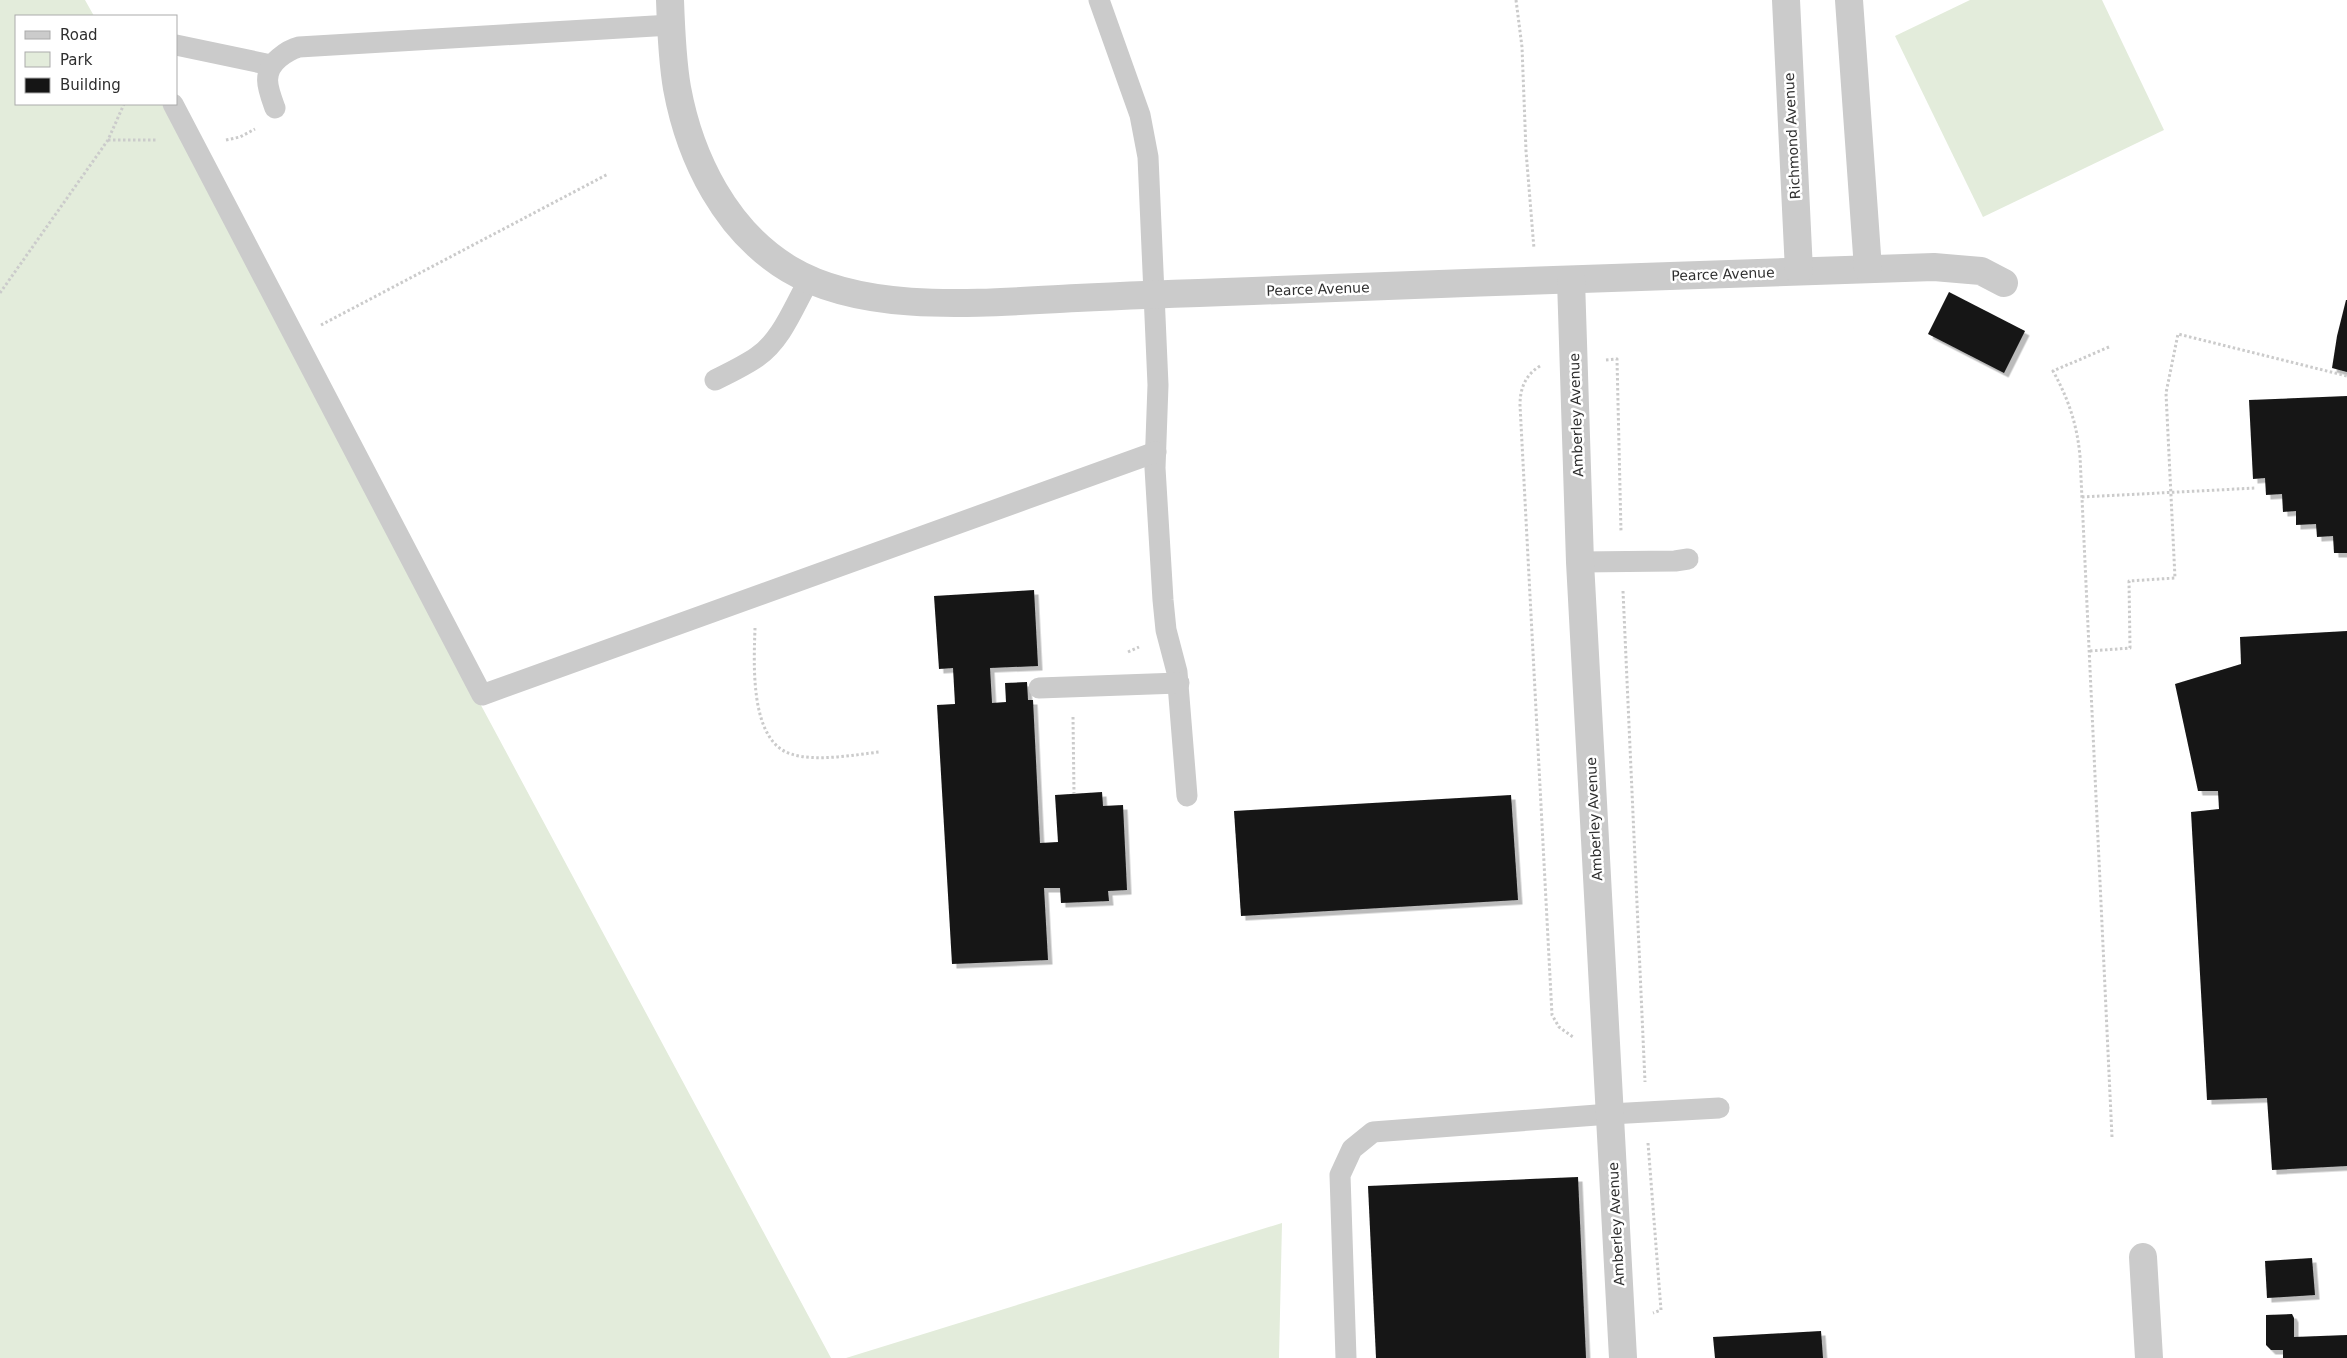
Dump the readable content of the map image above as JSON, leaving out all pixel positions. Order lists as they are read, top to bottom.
{
  "streets": {
    "street": ["Richmond Avenue", "Pearce Avenue", "Amberley Avenue"]
  },
  "crossings": [
    ["Richmond Avenue", "Pearce Avenue"],
    ["Pearce Avenue", "Amberley Avenue"]
  ],
  "legend": ["Road", "Park", "Building"]
}
